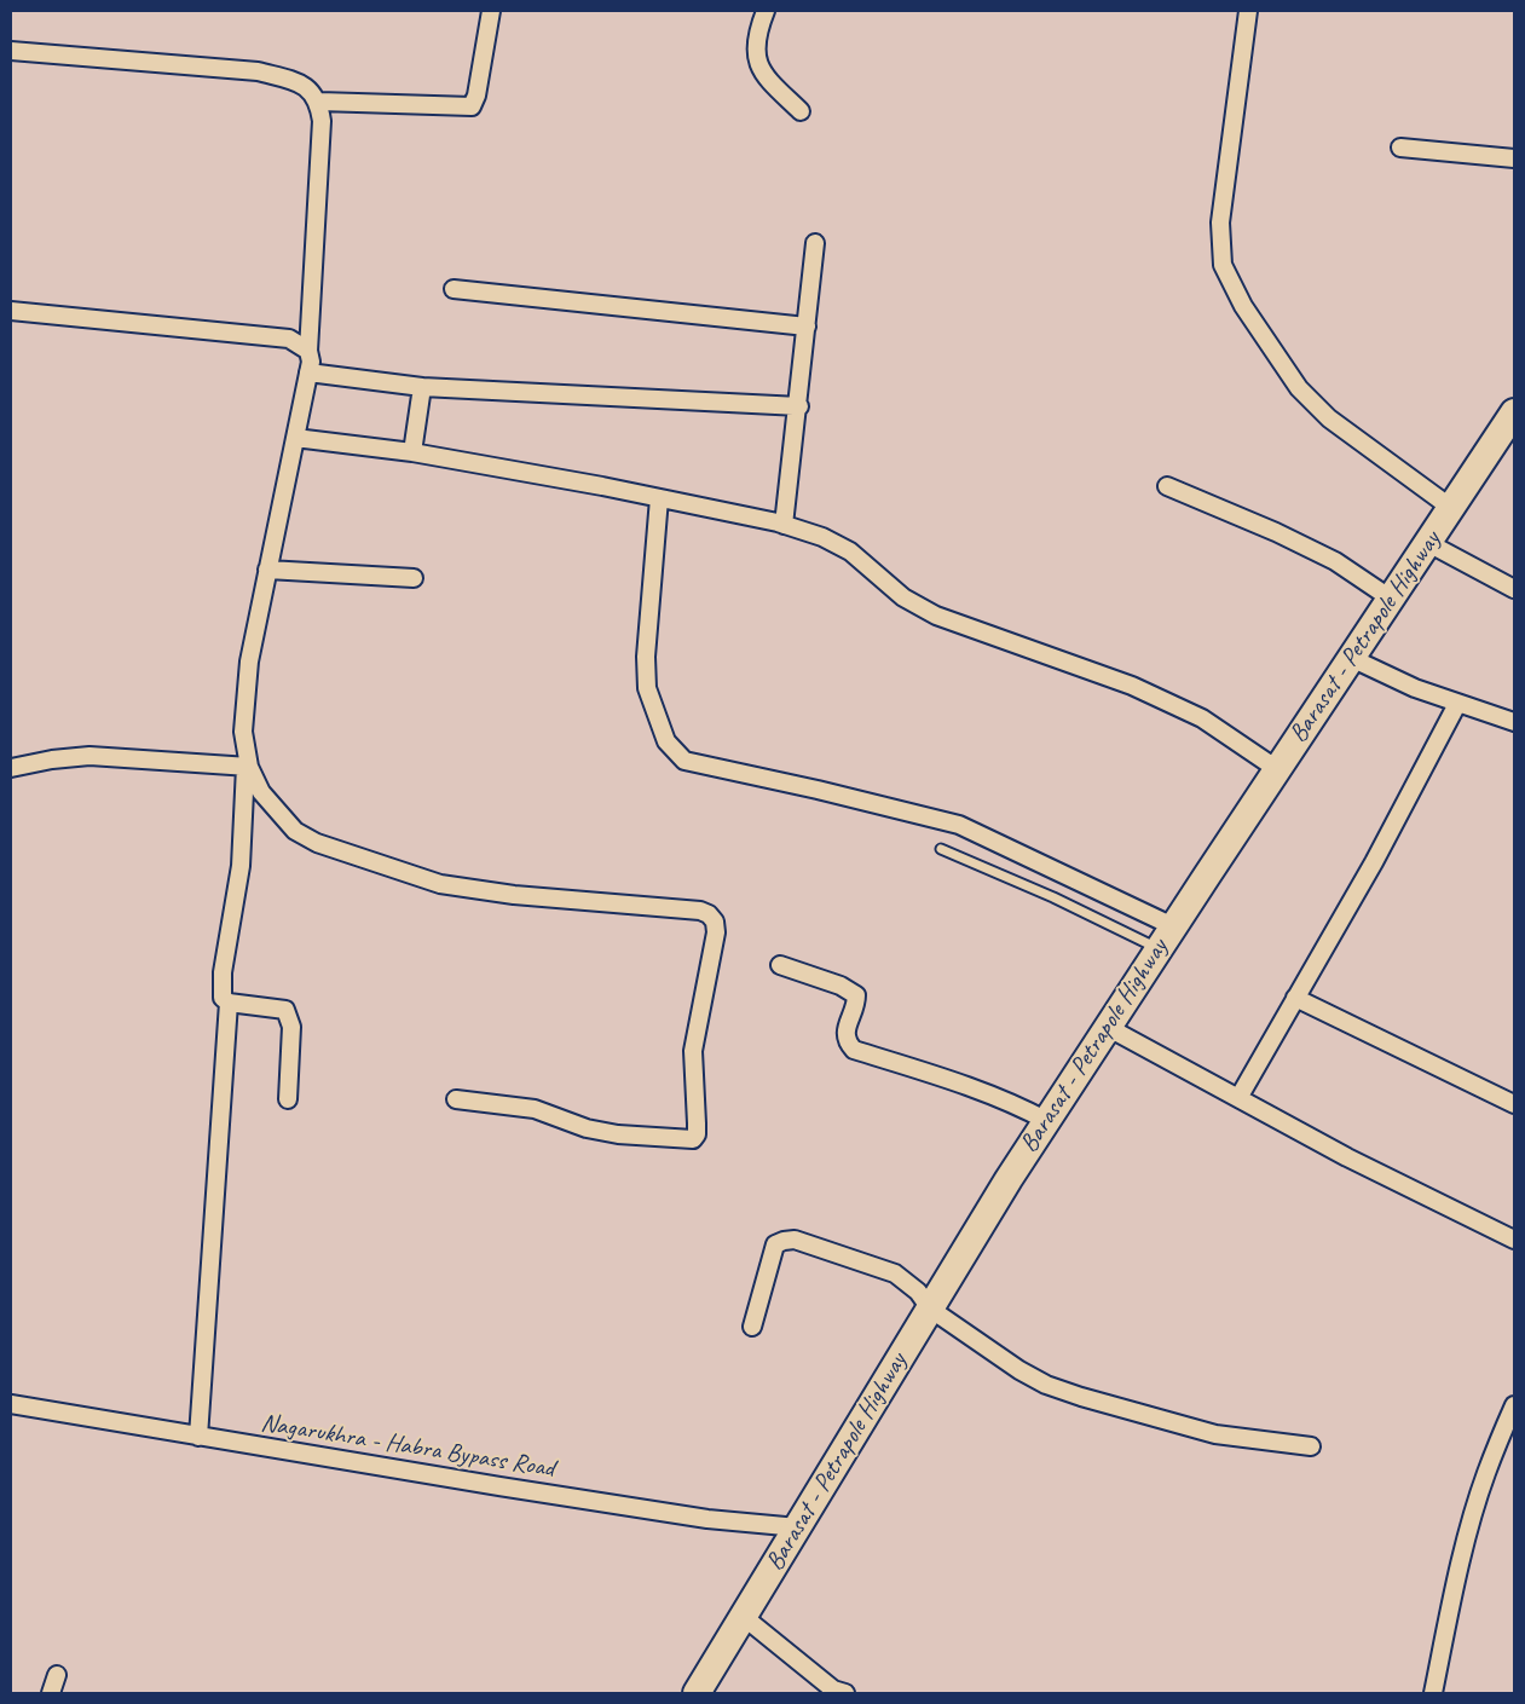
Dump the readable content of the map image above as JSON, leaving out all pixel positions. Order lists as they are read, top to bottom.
{
  "streets": {
    "highway": ["Barasat - Petrapole Highway"],
    "street": ["Nagarukhra - Habra Bypass Road"]
  },
  "crossings": [
    ["Barasat - Petrapole Highway", "Nagarukhra - Habra Bypass Road"]
  ]
}
